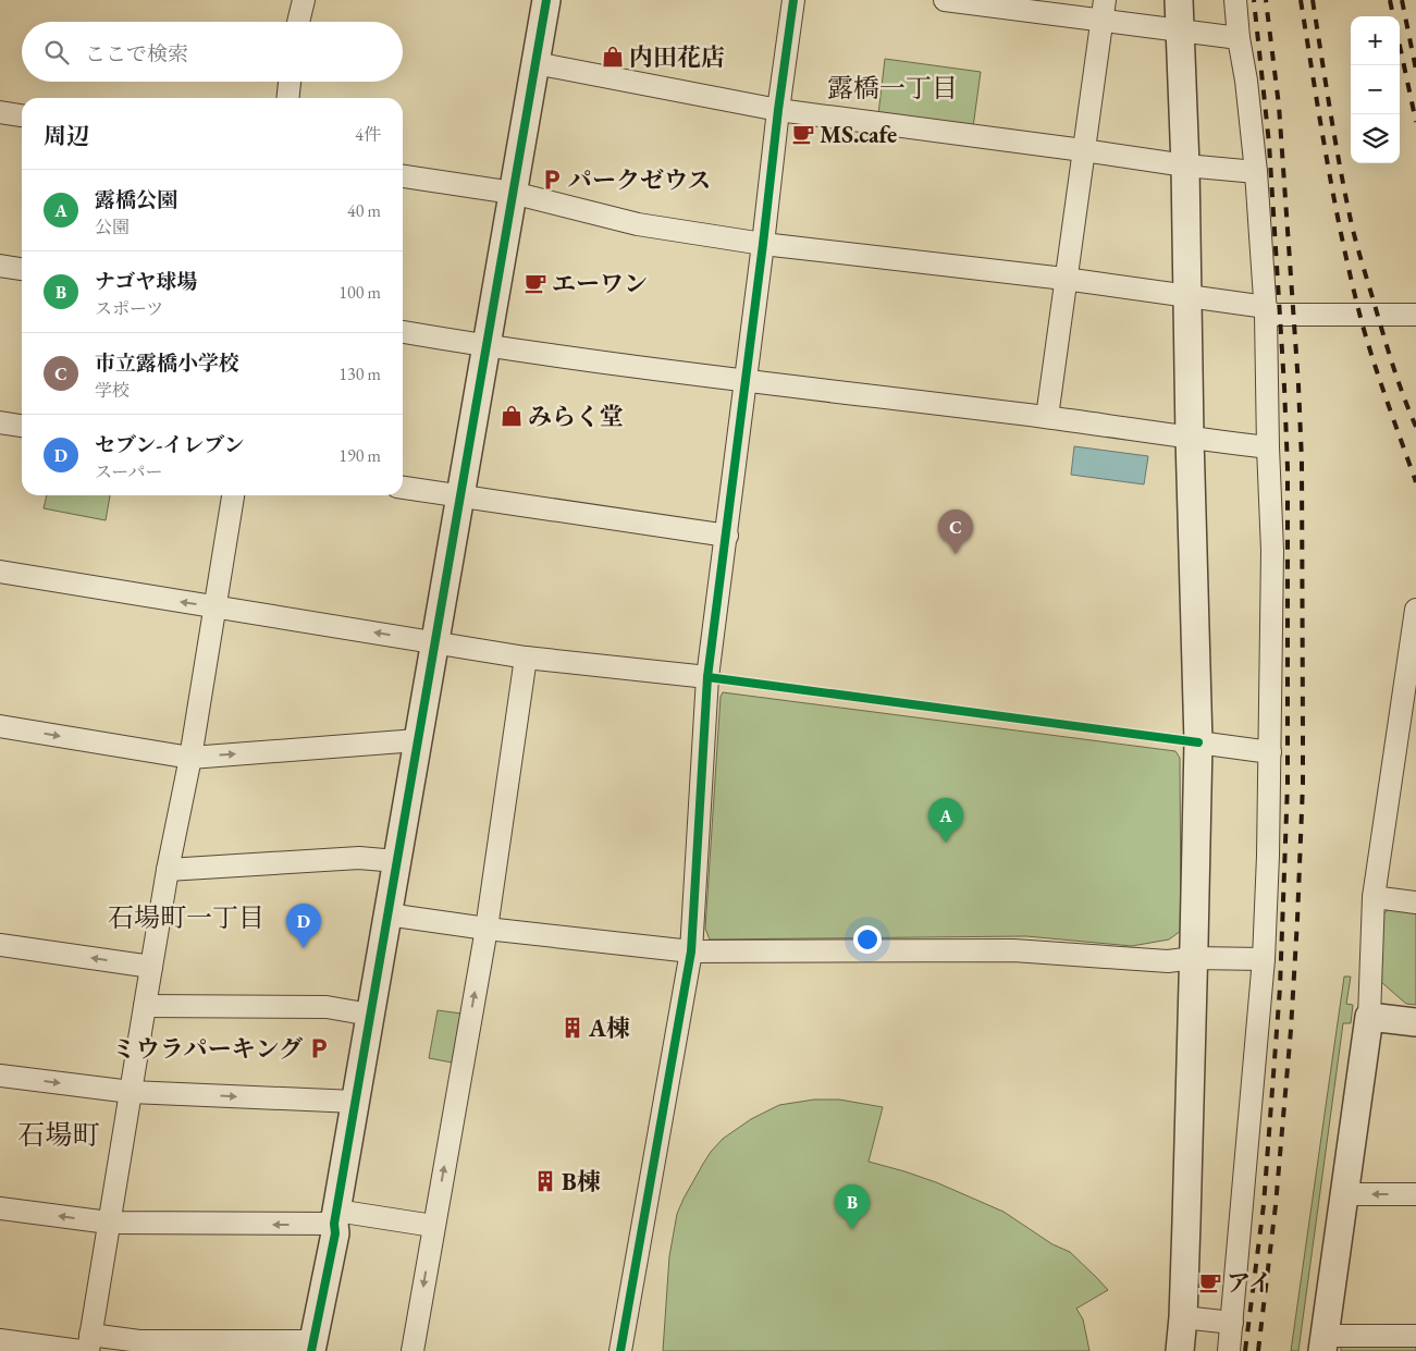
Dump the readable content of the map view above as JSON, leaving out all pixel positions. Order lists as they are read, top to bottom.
{
  "districts": ["露橋一丁目", "石場町一丁目", "石場町"],
  "places": {
    "shop": ["内田花店", "みらく堂"],
    "cafe": ["MS.cafe", "エーワン", "アイ"],
    "parking": ["パークゼウス", "ミウラパーキング"],
    "building": ["A棟", "B棟"]
  },
  "page": {
    "map_buttons": ["+", "−"],
    "search": "ここで検索",
    "heading": ["周辺", "4件"],
    "list": [
      {
        "mark": "A",
        "name": "露橋公園",
        "note": "公園",
        "value": "40 m"
      },
      {
        "mark": "B",
        "name": "ナゴヤ球場",
        "note": "スポーツ",
        "value": "100 m"
      },
      {
        "mark": "C",
        "name": "市立露橋小学校",
        "note": "学校",
        "value": "130 m"
      },
      {
        "mark": "D",
        "name": "セブン-イレブン",
        "note": "スーパー",
        "value": "190 m"
      }
    ],
    "pins": [
      "C",
      "A",
      "D",
      "B"
    ]
  }
}
